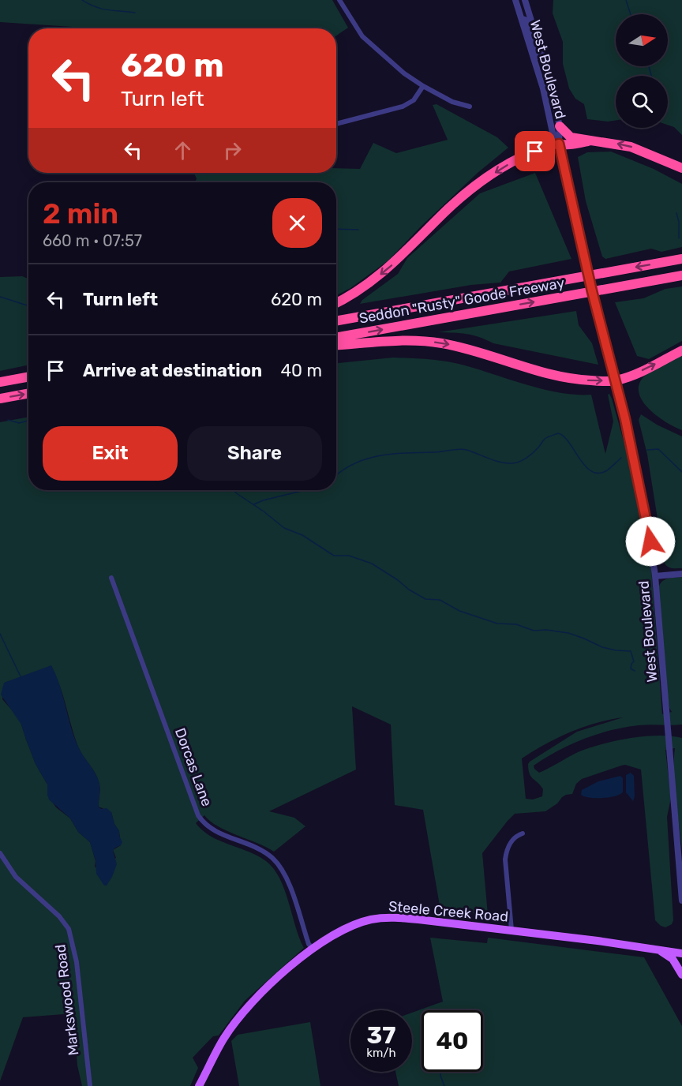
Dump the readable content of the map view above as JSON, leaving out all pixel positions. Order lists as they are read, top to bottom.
{
  "streets": {
    "highway": ["Seddon \"Rusty\" Goode Freeway"],
    "main road": ["Steele Creek Road"],
    "street": ["West Boulevard", "Dorcas Lane", "Markswood Road"]
  },
  "crossings": [
    ["Dorcas Lane", "Steele Creek Road"]
  ],
  "north": "right",
  "page": {
    "turn": ["620 m", "Turn left"],
    "heading": ["2 min", "660 m · 07:57"],
    "list": [
      {
        "name": "Turn left",
        "value": "620 m"
      },
      {
        "name": "Arrive at destination",
        "value": "40 m"
      }
    ],
    "buttons": ["Exit", "Share"],
    "speed": "37 km/h",
    "limit": "40"
  }
}
